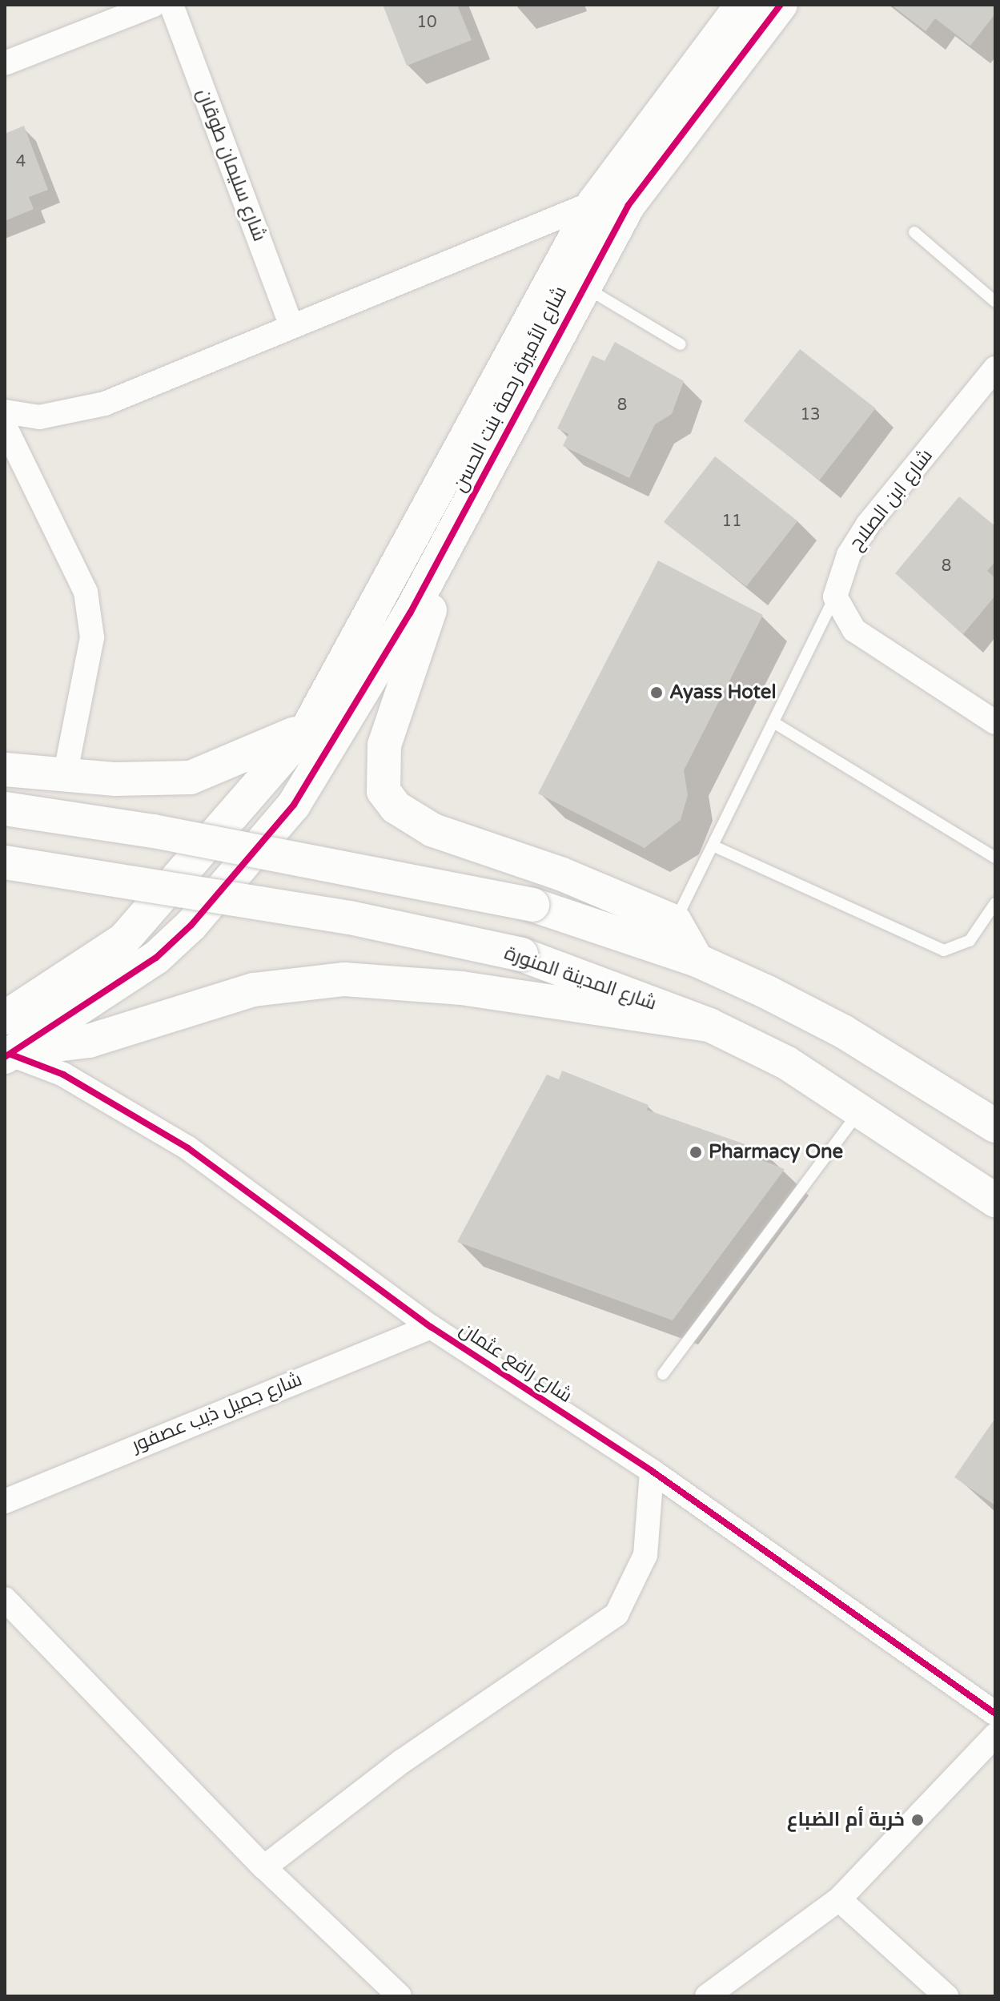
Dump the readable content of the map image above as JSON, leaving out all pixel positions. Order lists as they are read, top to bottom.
{
  "streets": {
    "main road": ["شارع الأميرة رحمة بنت الحسن", "شارع المدينة المنورة"],
    "street": [
      "شارع سليمان طوقان",
      "شارع ابن الصلاح",
      "شارع رافع عثمان",
      "شارع جميل ذيب عصفور"
    ]
  },
  "crossings": [
    ["شارع الأميرة رحمة بنت الحسن", "شارع رافع عثمان"],
    ["شارع رافع عثمان", "شارع جميل ذيب عصفور"]
  ],
  "places": ["Ayass Hotel", "Pharmacy One", "خربة أم الضباع"],
  "house_numbers": [
    "10",
    "4",
    "8",
    "13",
    "11",
    "8"
  ]
}
